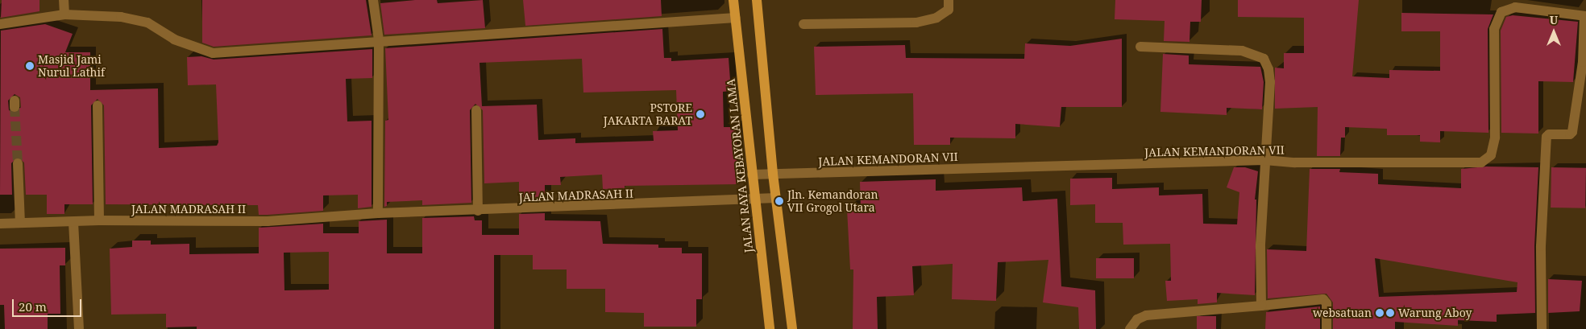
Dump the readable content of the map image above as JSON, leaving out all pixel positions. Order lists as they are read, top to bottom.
{
  "streets": {
    "main road": ["JALAN RAYA KEBAYORAN LAMA"],
    "street": ["JALAN KEMANDORAN VII", "JALAN MADRASAH II"]
  },
  "crossings": [
    ["JALAN KEMANDORAN VII", "JALAN RAYA KEBAYORAN LAMA"],
    ["JALAN RAYA KEBAYORAN LAMA", "JALAN MADRASAH II"]
  ],
  "places": [
    "Masjid Jami Nurul Lathif",
    "PSTORE JAKARTA BARAT",
    "Jln. Kemandoran VII Grogol Utara",
    "websatuan",
    "Warung Aboy"
  ],
  "scale_bar": "20 m",
  "north": "top"
}
